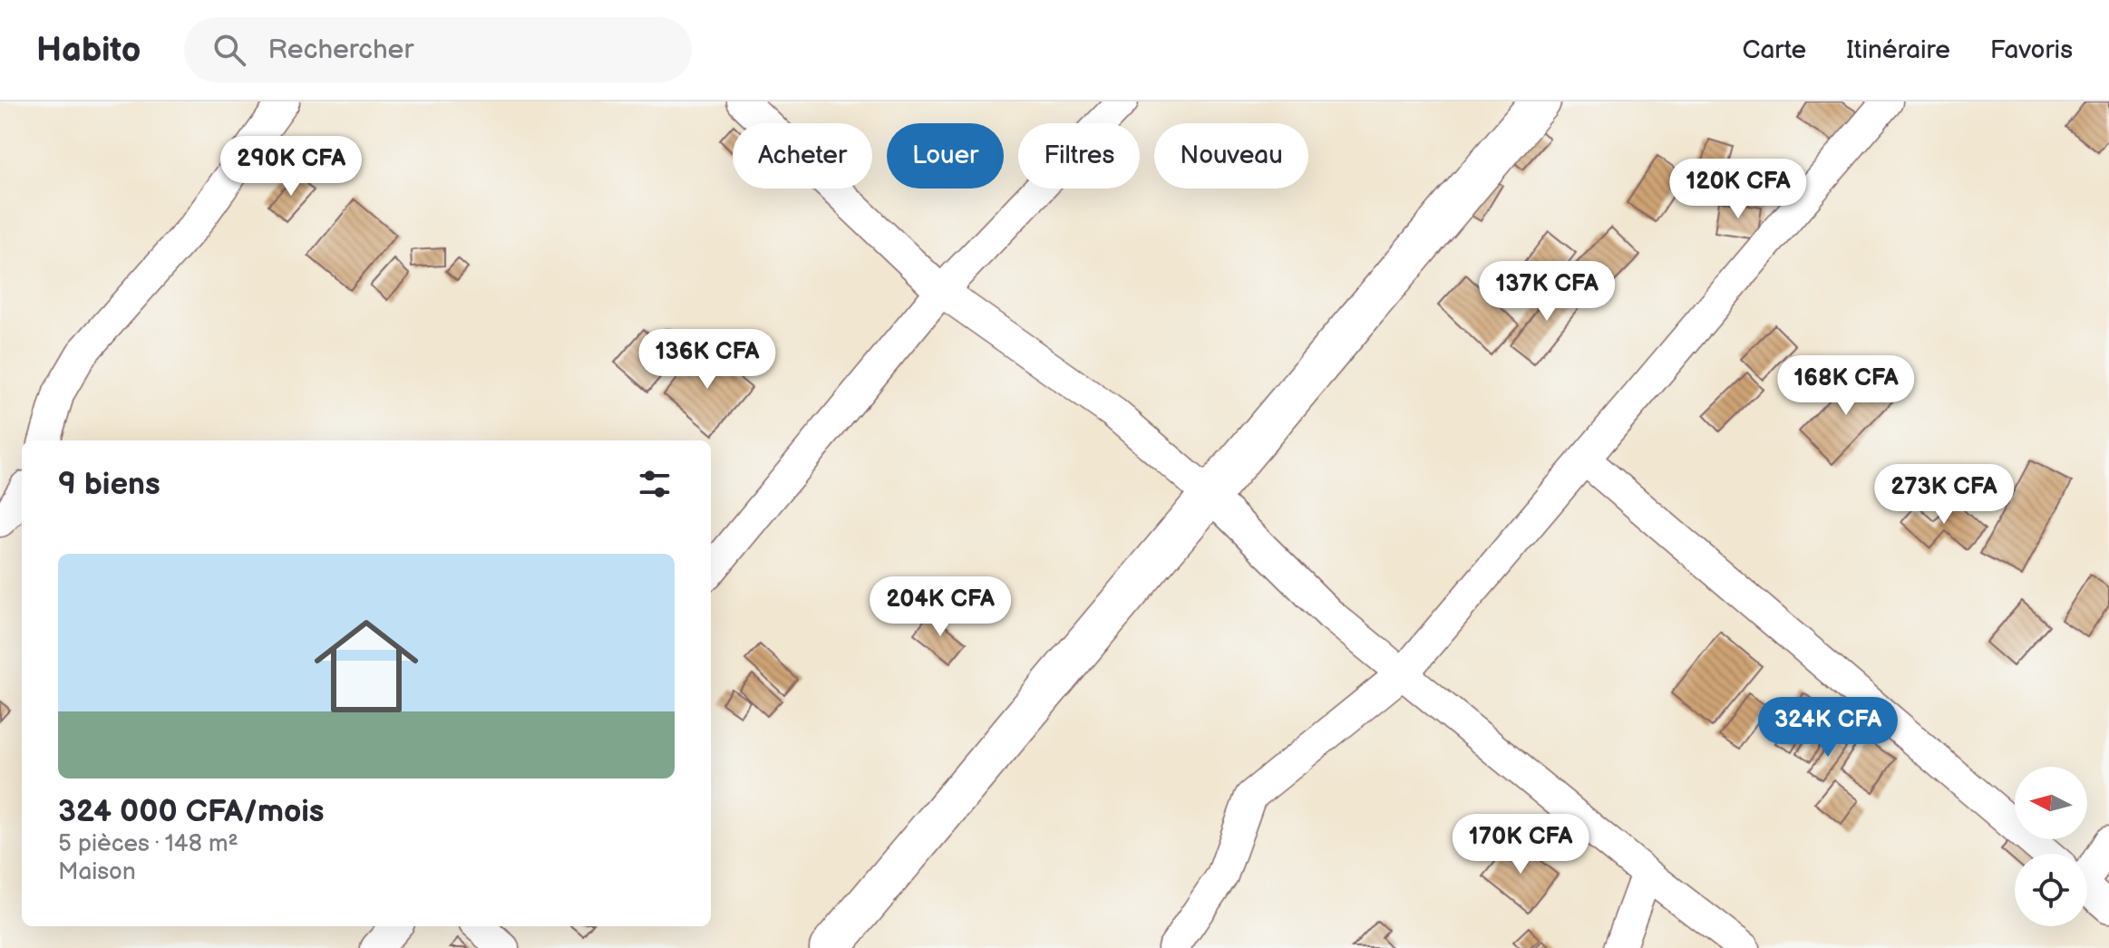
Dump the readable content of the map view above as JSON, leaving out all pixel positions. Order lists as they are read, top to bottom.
{
  "north": "left",
  "page": {
    "header": "Habito",
    "search": "Rechercher",
    "nav": ["Carte", "Itinéraire", "Favoris"],
    "chip": [
      "Acheter",
      "Louer",
      "Filtres",
      "Nouveau"
    ],
    "price": [
      "290K CFA",
      "120K CFA",
      "137K CFA",
      "136K CFA",
      "168K CFA",
      "273K CFA",
      "204K CFA",
      "324K CFA",
      "170K CFA"
    ],
    "heading": "9 biens",
    "list": [
      {
        "name": "324 000 CFA/mois",
        "note": "5 pièces · 148 m² · Maison"
      }
    ]
  }
}
